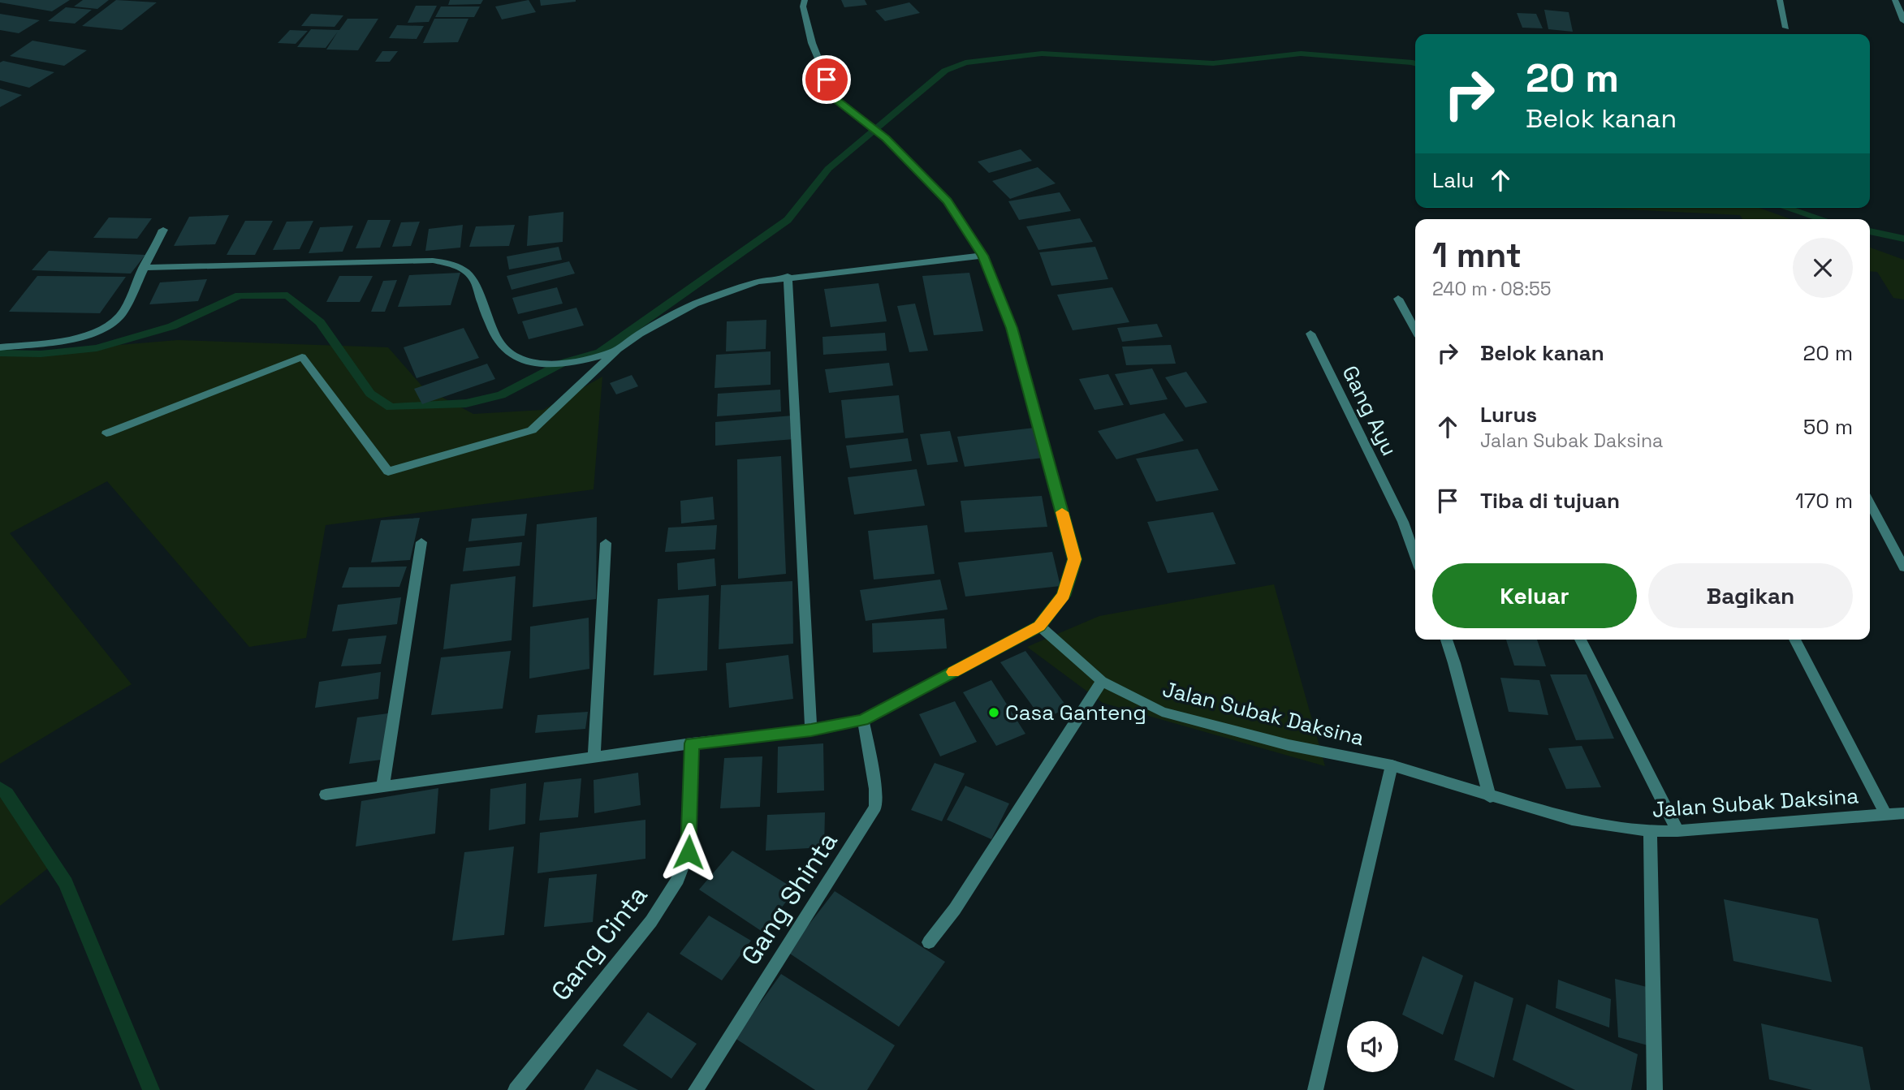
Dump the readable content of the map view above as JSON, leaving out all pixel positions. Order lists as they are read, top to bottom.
{
  "streets": {
    "street": [
      "Gang Ayu",
      "Jalan Subak Daksina",
      "Gang Shinta",
      "Gang Cinta"
    ]
  },
  "places": ["Casa Ganteng"],
  "page": {
    "turn": ["20 m", "Belok kanan"],
    "then": "Lalu",
    "heading": ["1 mnt", "240 m · 08:55"],
    "list": [
      {
        "name": "Belok kanan",
        "value": "20 m"
      },
      {
        "name": "Lurus",
        "note": "Jalan Subak Daksina",
        "value": "50 m"
      },
      {
        "name": "Tiba di tujuan",
        "value": "170 m"
      }
    ],
    "buttons": ["Keluar", "Bagikan"]
  }
}
